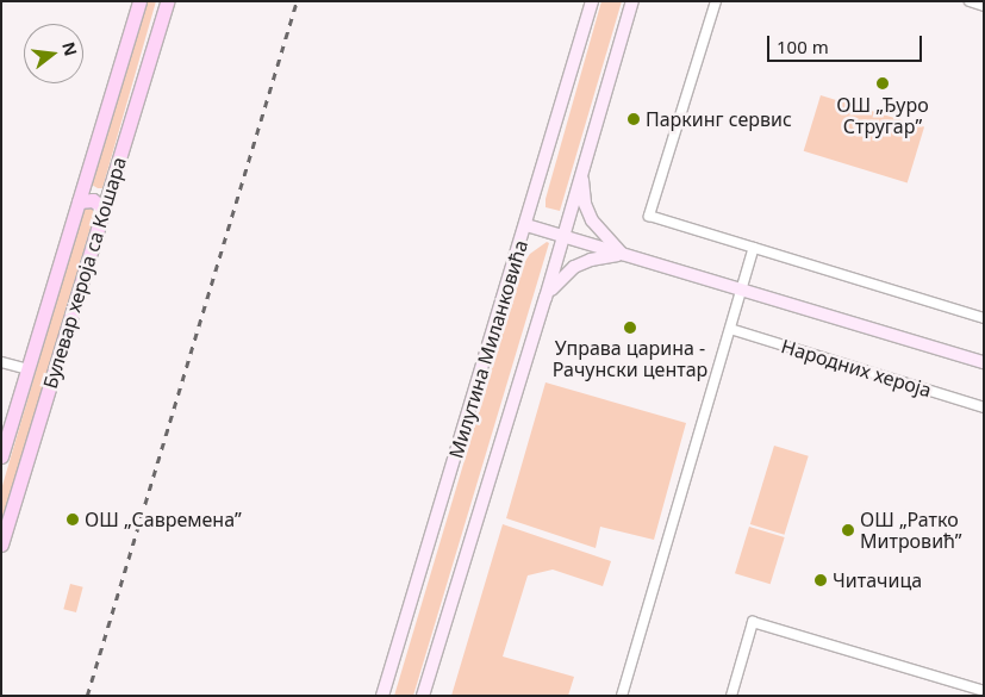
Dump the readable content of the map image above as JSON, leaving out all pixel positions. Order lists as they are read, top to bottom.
{
  "streets": {
    "main road": ["Булевар хероја са Кошара"],
    "street": ["Милутина Миланковића", "Народних хероја"]
  },
  "places": [
    "ОШ „Ђуро Стругар”",
    "Паркинг сервис",
    "Управа царина - Рачунски центар",
    "ОШ „Савремена”",
    "ОШ „Ратко Митровић”",
    "Читачица"
  ],
  "scale_bar": "100 m",
  "north": "right"
}
